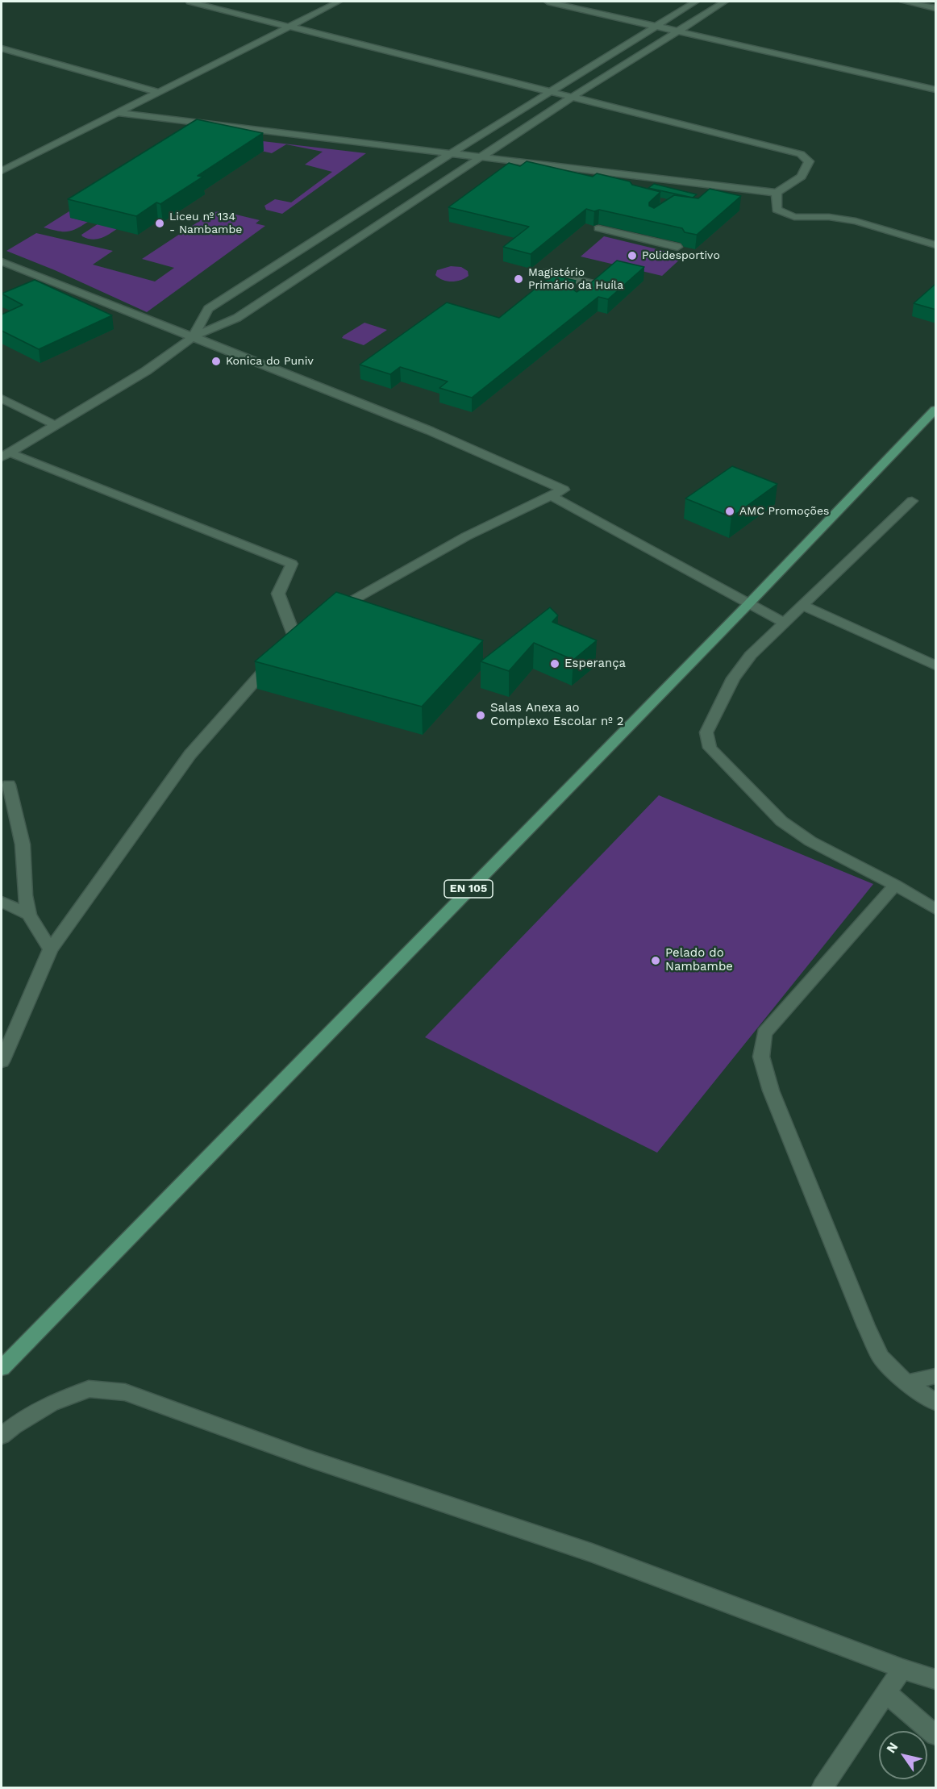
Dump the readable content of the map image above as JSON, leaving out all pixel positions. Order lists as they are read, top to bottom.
{
  "streets": {
    "main road": ["EN 105"]
  },
  "places": [
    "Liceu nº 134 - Nambambe",
    "Polidesportivo",
    "Magistério Primário da Huíla",
    "Konica do Puniv",
    "AMC Promoções",
    "Esperança",
    "Salas Anexa ao Complexo Escolar nº 2",
    "Pelado do Nambambe"
  ],
  "north": "top left"
}
